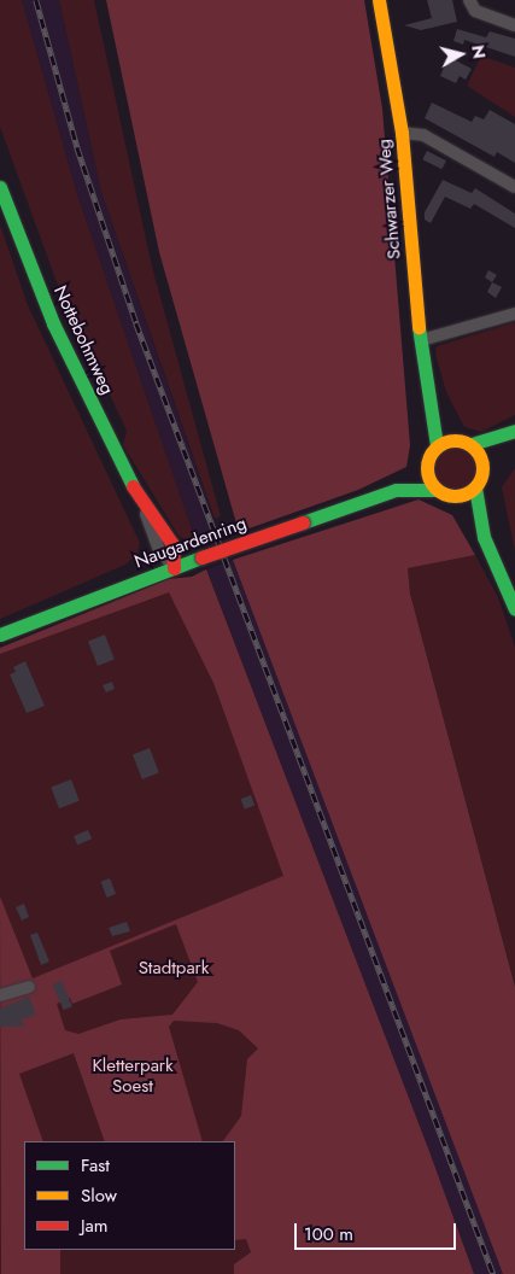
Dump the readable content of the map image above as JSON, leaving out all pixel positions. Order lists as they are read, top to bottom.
{
  "streets": {
    "street": ["Schwarzer Weg", "Nottebohmweg", "Naugardenring"]
  },
  "crossings": [
    ["Schwarzer Weg", "Naugardenring"],
    ["Nottebohmweg", "Naugardenring"]
  ],
  "parks": ["Stadtpark", "Kletterpark Soest"],
  "legend": ["Fast", "Slow", "Jam"],
  "scale_bar": "100 m",
  "north": "right"
}
